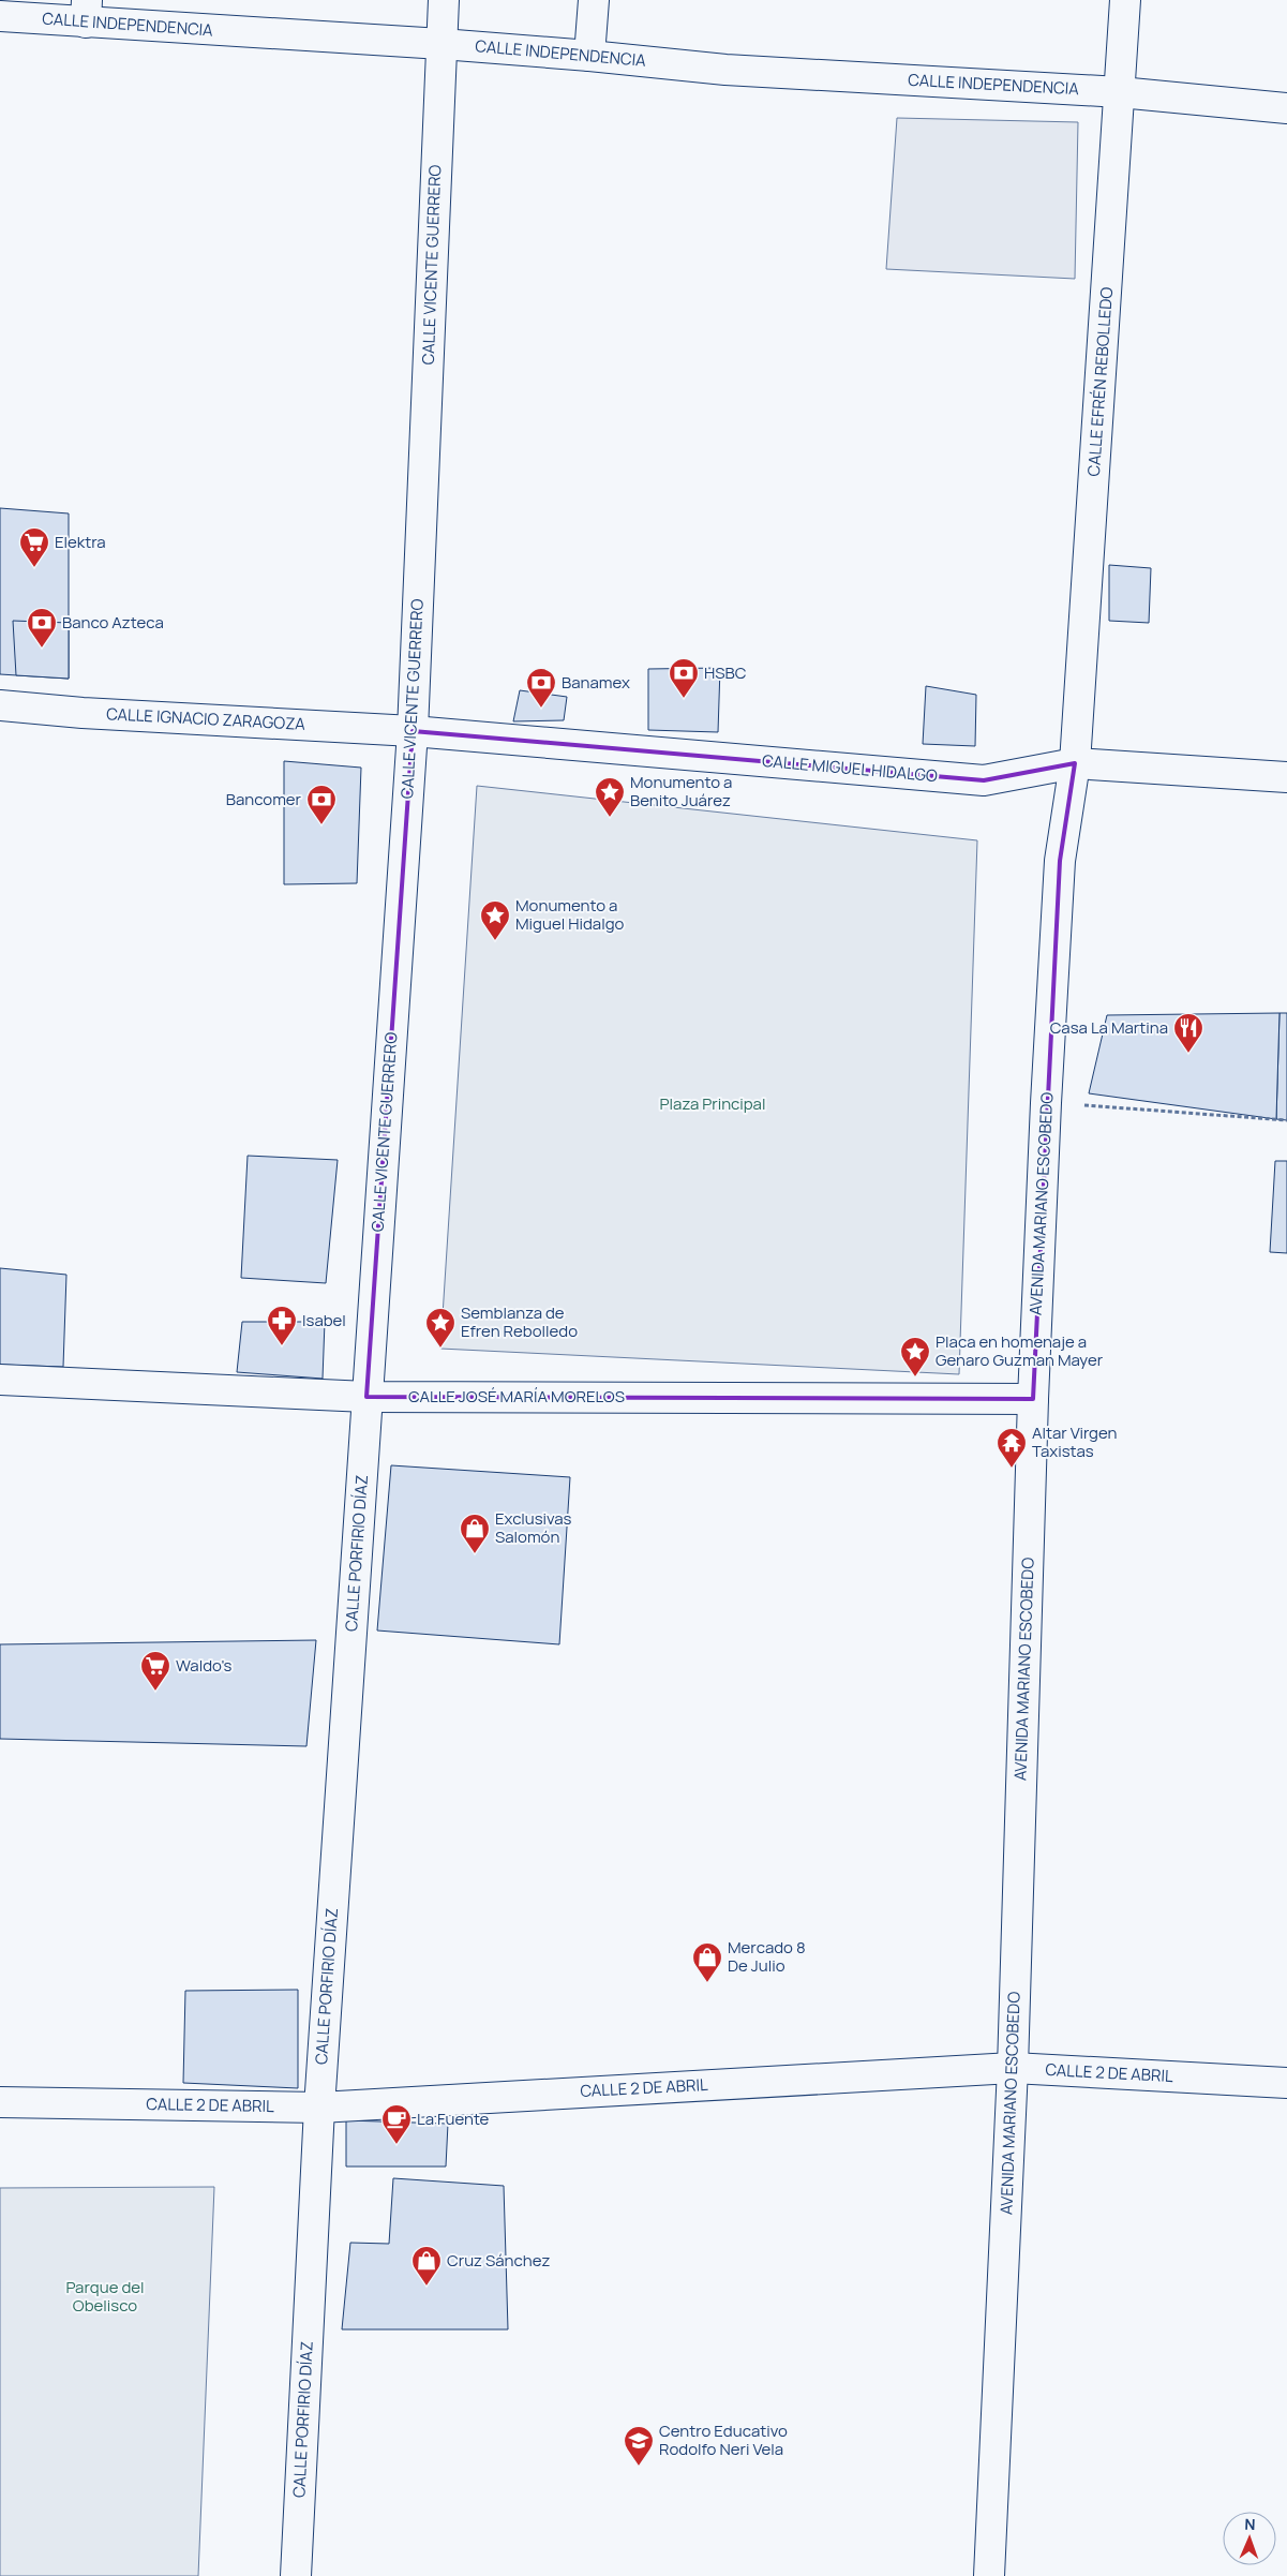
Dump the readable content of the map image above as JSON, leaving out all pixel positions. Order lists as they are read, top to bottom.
{
  "streets": {
    "street": [
      "CALLE INDEPENDENCIA",
      "CALLE VICENTE GUERRERO",
      "CALLE EFRÉN REBOLLEDO",
      "CALLE IGNACIO ZARAGOZA",
      "CALLE MIGUEL HIDALGO",
      "AVENIDA MARIANO ESCOBEDO",
      "CALLE JOSÉ MARÍA MORELOS",
      "CALLE PORFIRIO DÍAZ",
      "CALLE 2 DE ABRIL"
    ]
  },
  "crossings": [
    ["CALLE INDEPENDENCIA", "CALLE VICENTE GUERRERO"],
    ["CALLE INDEPENDENCIA", "CALLE EFRÉN REBOLLEDO"],
    ["CALLE VICENTE GUERRERO", "CALLE IGNACIO ZARAGOZA"],
    ["CALLE VICENTE GUERRERO", "CALLE MIGUEL HIDALGO"],
    ["CALLE VICENTE GUERRERO", "CALLE JOSÉ MARÍA MORELOS"],
    ["CALLE VICENTE GUERRERO", "CALLE PORFIRIO DÍAZ"],
    ["CALLE EFRÉN REBOLLEDO", "CALLE MIGUEL HIDALGO"],
    ["CALLE EFRÉN REBOLLEDO", "AVENIDA MARIANO ESCOBEDO"],
    ["CALLE IGNACIO ZARAGOZA", "CALLE MIGUEL HIDALGO"],
    ["CALLE MIGUEL HIDALGO", "AVENIDA MARIANO ESCOBEDO"],
    ["AVENIDA MARIANO ESCOBEDO", "CALLE JOSÉ MARÍA MORELOS"],
    ["AVENIDA MARIANO ESCOBEDO", "CALLE 2 DE ABRIL"],
    ["CALLE JOSÉ MARÍA MORELOS", "CALLE PORFIRIO DÍAZ"],
    ["CALLE PORFIRIO DÍAZ", "CALLE 2 DE ABRIL"]
  ],
  "parks": ["Plaza Principal", "Parque del Obelisco"],
  "places": {
    "supermarket": ["Elektra", "Waldo's"],
    "bank": [
      "Banco Azteca",
      "HSBC",
      "Banamex",
      "Bancomer"
    ],
    "place": [
      "Monumento a Benito Juárez",
      "Monumento a Miguel Hidalgo",
      "Semblanza de Efren Rebolledo",
      "Placa en homenaje a Genaro Guzman Mayer"
    ],
    "restaurant": ["Casa La Martina"],
    "pharmacy": ["Isabel"],
    "temple": ["Altar Virgen Taxistas"],
    "shop": ["Exclusivas Salomón", "Mercado 8 De Julio", "Cruz Sánchez"],
    "cafe": ["La Fuente"],
    "school or university": ["Centro Educativo Rodolfo Neri Vela"]
  },
  "north": "top"
}
